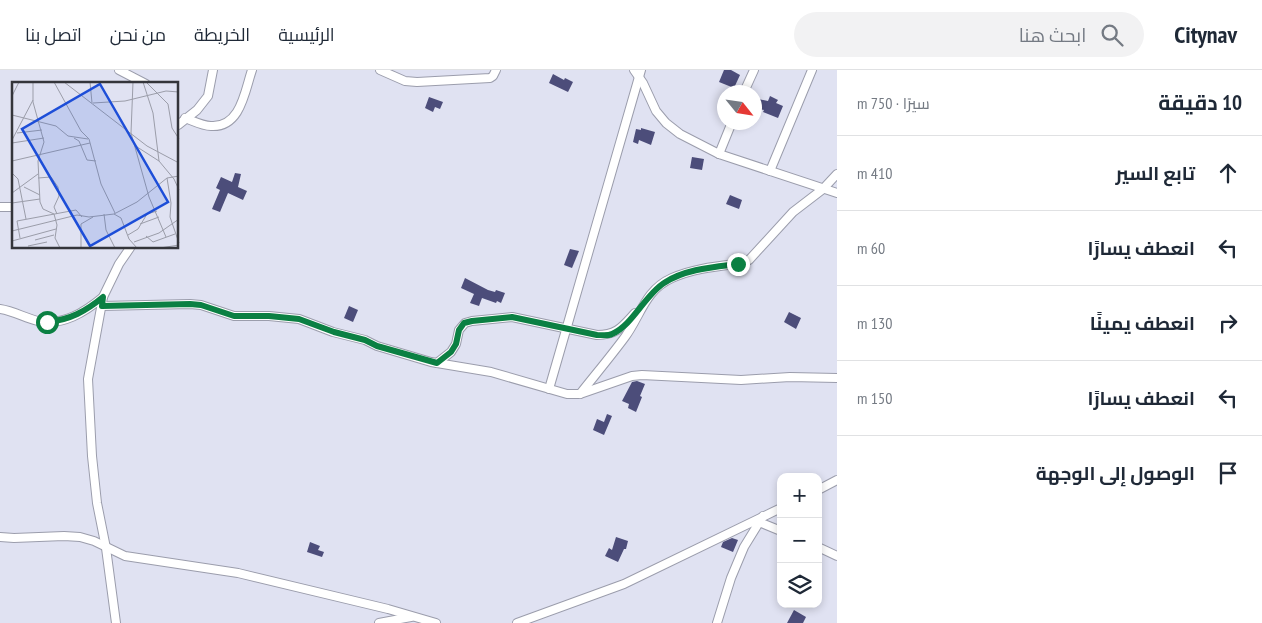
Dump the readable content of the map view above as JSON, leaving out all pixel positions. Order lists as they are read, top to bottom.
{
  "north": "bottom right",
  "page": {
    "header": "Citynav",
    "search": "ابحث هنا",
    "nav": [
      "الرئيسية",
      "الخريطة",
      "من نحن",
      "اتصل بنا"
    ],
    "heading": ["10 دقيقة", "سيرًا · 750 m"],
    "list": [
      ["تابع السير", "410 m"],
      ["انعطف يسارًا", "60 m"],
      ["انعطف يمينًا", "130 m"],
      ["انعطف يسارًا", "150 m"],
      "الوصول إلى الوجهة"
    ],
    "map_buttons": ["+", "−"]
  }
}
